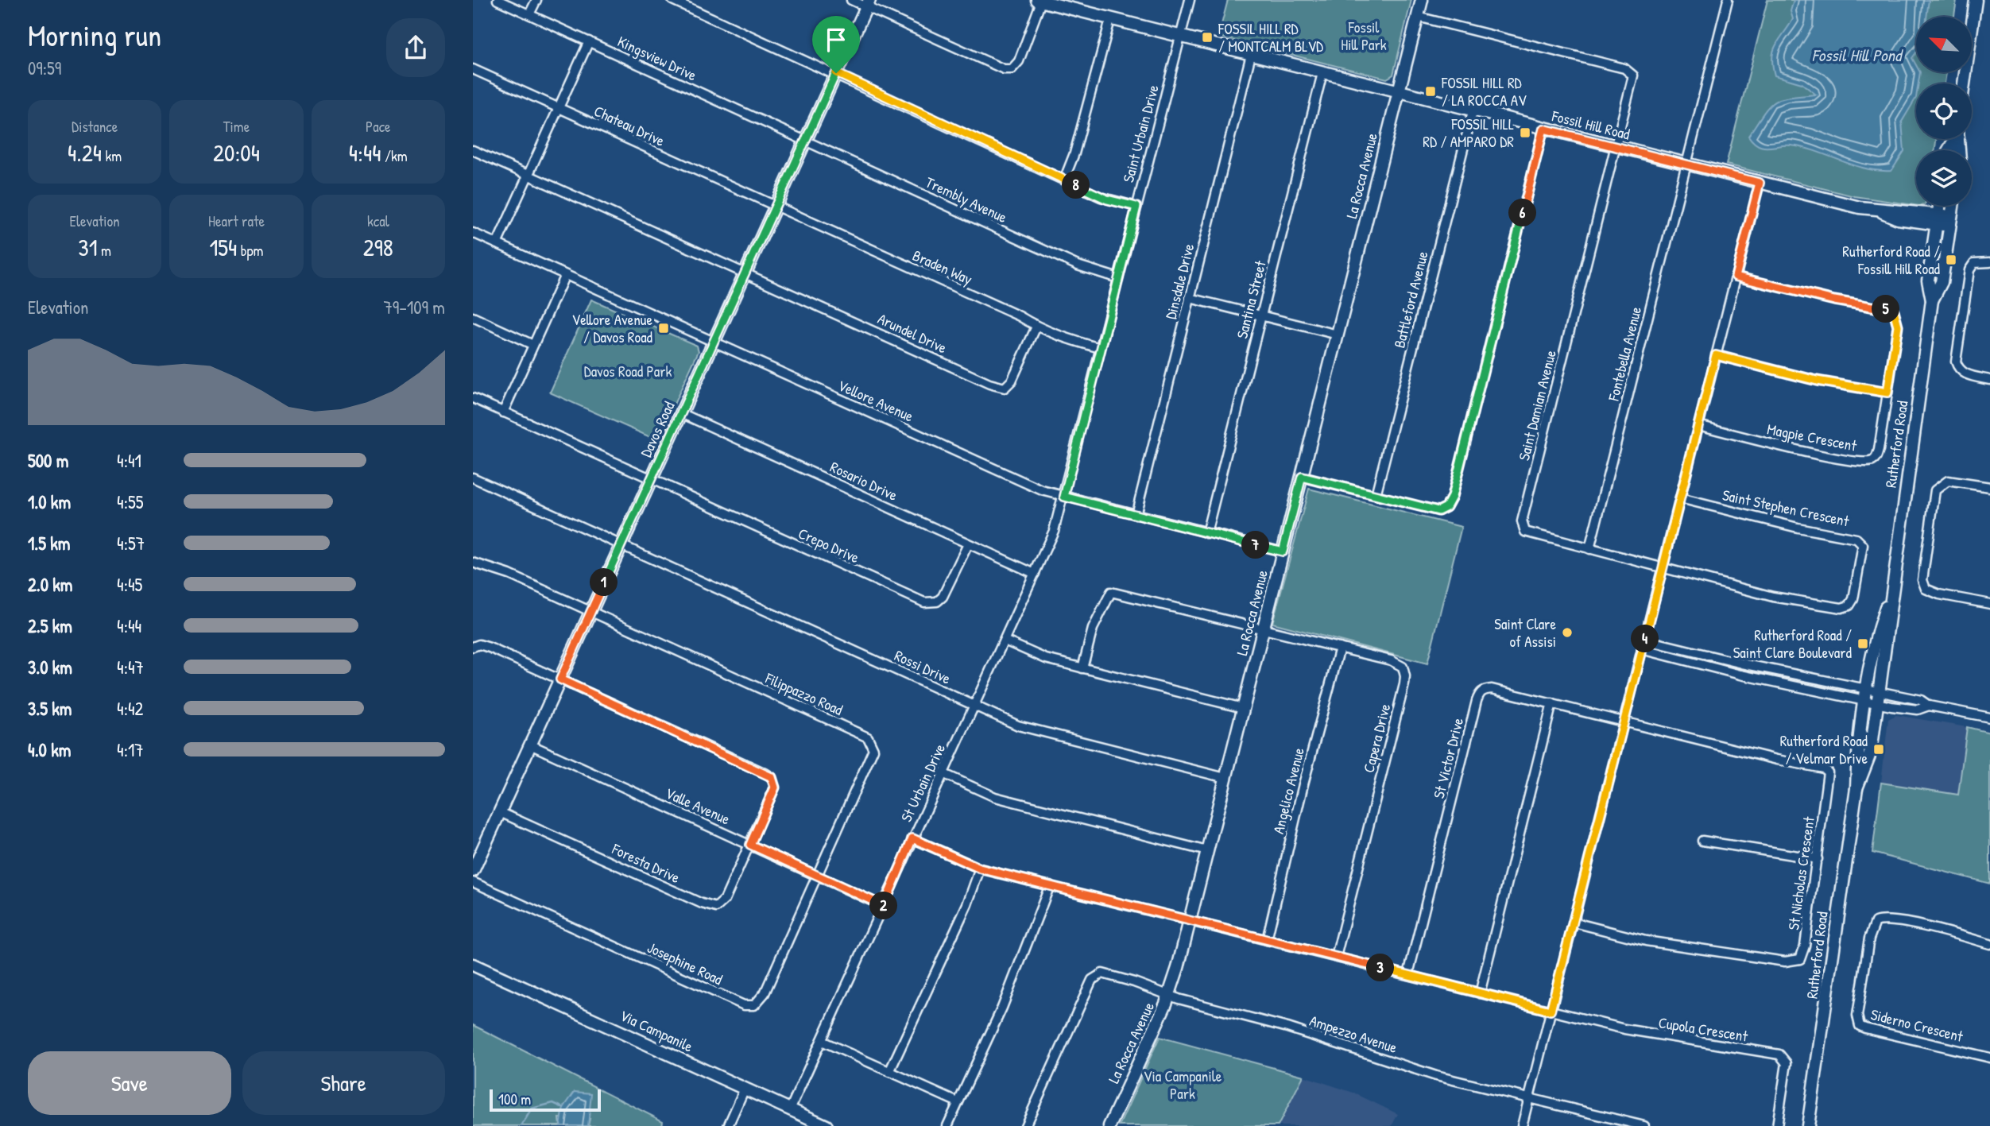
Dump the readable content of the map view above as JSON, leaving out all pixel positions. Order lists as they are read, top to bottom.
{
  "streets": {
    "street": [
      "Kingsview Drive",
      "Fossil Hill Road",
      "Chateau Drive",
      "Saint Urbain Drive",
      "La Rocca Avenue",
      "Trembly Avenue",
      "Braden Way",
      "Dinsdale Drive",
      "Santina Street",
      "Battleford Avenue",
      "Arundel Drive",
      "Fontebella Avenue",
      "Vellore Avenue",
      "Saint Damian Avenue",
      "Davos Road",
      "Magpie Crescent",
      "Rutherford Road",
      "Rosario Drive",
      "Saint Stephen Crescent",
      "Crepo Drive",
      "Rossi Drive",
      "Filippazzo Road",
      "Capera Drive",
      "St Victor Drive",
      "St Urbain Drive",
      "Angelico Avenue",
      "Valle Avenue",
      "Foresta Drive",
      "St Nicholas Crescent",
      "Josephine Road",
      "Siderno Crescent",
      "Cupola Crescent",
      "Via Campanile",
      "Ampezzo Avenue"
    ]
  },
  "crossings": [
    ["Kingsview Drive", "Trembly Avenue"],
    ["Kingsview Drive", "Davos Road"],
    ["Fossil Hill Road", "Saint Urbain Drive"],
    ["Fossil Hill Road", "La Rocca Avenue"],
    ["Fossil Hill Road", "Dinsdale Drive"],
    ["Fossil Hill Road", "Santina Street"],
    ["Fossil Hill Road", "Battleford Avenue"],
    ["Fossil Hill Road", "Fontebella Avenue"],
    ["Fossil Hill Road", "Saint Damian Avenue"],
    ["Fossil Hill Road", "Rutherford Road"],
    ["Chateau Drive", "Braden Way"],
    ["Chateau Drive", "Davos Road"],
    ["Saint Urbain Drive", "Trembly Avenue"],
    ["Saint Urbain Drive", "Braden Way"],
    ["Saint Urbain Drive", "Vellore Avenue"],
    ["Saint Urbain Drive", "St Urbain Drive"],
    ["La Rocca Avenue", "Vellore Avenue"],
    ["La Rocca Avenue", "Rossi Drive"],
    ["La Rocca Avenue", "Capera Drive"],
    ["La Rocca Avenue", "Cupola Crescent"],
    ["La Rocca Avenue", "Ampezzo Avenue"],
    ["Trembly Avenue", "Davos Road"],
    ["Braden Way", "Arundel Drive"],
    ["Braden Way", "Davos Road"],
    ["Dinsdale Drive", "Vellore Avenue"],
    ["Santina Street", "Vellore Avenue"],
    ["Arundel Drive", "Davos Road"],
    ["Fontebella Avenue", "Saint Damian Avenue"],
    ["Vellore Avenue", "Davos Road"],
    ["Vellore Avenue", "St Urbain Drive"],
    ["Saint Damian Avenue", "Saint Stephen Crescent"],
    ["Davos Road", "Rosario Drive"],
    ["Davos Road", "Crepo Drive"],
    ["Davos Road", "Rossi Drive"],
    ["Davos Road", "Filippazzo Road"],
    ["Davos Road", "Valle Avenue"],
    ["Davos Road", "Foresta Drive"],
    ["Rosario Drive", "Crepo Drive"],
    ["Rosario Drive", "St Urbain Drive"],
    ["Rossi Drive", "St Urbain Drive"],
    ["Filippazzo Road", "Valle Avenue"],
    ["Filippazzo Road", "Josephine Road"],
    ["Capera Drive", "Angelico Avenue"],
    ["Capera Drive", "Cupola Crescent"],
    ["St Victor Drive", "St Nicholas Crescent"],
    ["St Victor Drive", "Cupola Crescent"],
    ["St Urbain Drive", "Valle Avenue"],
    ["St Urbain Drive", "Cupola Crescent"],
    ["St Urbain Drive", "Via Campanile"],
    ["Angelico Avenue", "Cupola Crescent"],
    ["Valle Avenue", "Foresta Drive"],
    ["Valle Avenue", "Josephine Road"]
  ],
  "water": ["Fossil Hill Pond"],
  "parks": ["Fossil Hill Park", "Davos Road Park", "Via Campanile Park"],
  "places": {
    "transit": [
      "FOSSIL HILL RD / MONTCALM BLVD",
      "FOSSIL HILL RD / LA ROCCA AV",
      "FOSSIL HILL RD / AMPARO DR",
      "Rutherford Road / Fossill Hill Road",
      "Vellore Avenue / Davos Road",
      "Rutherford Road / Saint Clare Boulevard",
      "Rutherford Road / Velmar Drive"
    ],
    "other": ["Saint Clare of Assisi"]
  },
  "scale_bar": "100 m",
  "north": "top left",
  "page": {
    "heading": ["Morning run", "09:59"],
    "stats": [
      ["Distance", "4.24 km"],
      ["Time", "20:04"],
      ["Pace", "4:44 /km"],
      ["Elevation", "31 m"],
      ["Heart rate", "154 bpm"],
      ["kcal", "298"]
    ],
    "pins": [
      "8",
      "6",
      "5",
      "7",
      "1",
      "4",
      "2",
      "3"
    ],
    "chart": ["Elevation", "79–109 m"],
    "list": [
      {
        "name": "500 m",
        "note": "4:41"
      },
      {
        "name": "1.0 km",
        "note": "4:55"
      },
      {
        "name": "1.5 km",
        "note": "4:57"
      },
      {
        "name": "2.0 km",
        "note": "4:45"
      },
      {
        "name": "2.5 km",
        "note": "4:44"
      },
      {
        "name": "3.0 km",
        "note": "4:47"
      },
      {
        "name": "3.5 km",
        "note": "4:42"
      },
      {
        "name": "4.0 km",
        "note": "4:17"
      }
    ],
    "buttons": ["Save", "Share"],
    "scale": "100 m"
  }
}
